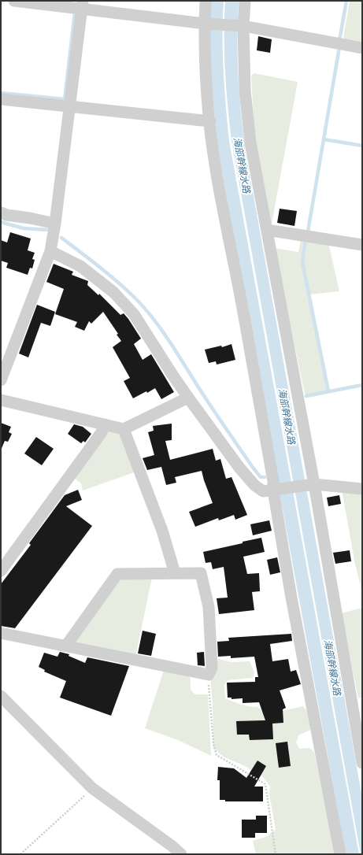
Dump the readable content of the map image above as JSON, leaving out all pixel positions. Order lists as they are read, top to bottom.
{
  "water": ["海部幹線水路"]
}
